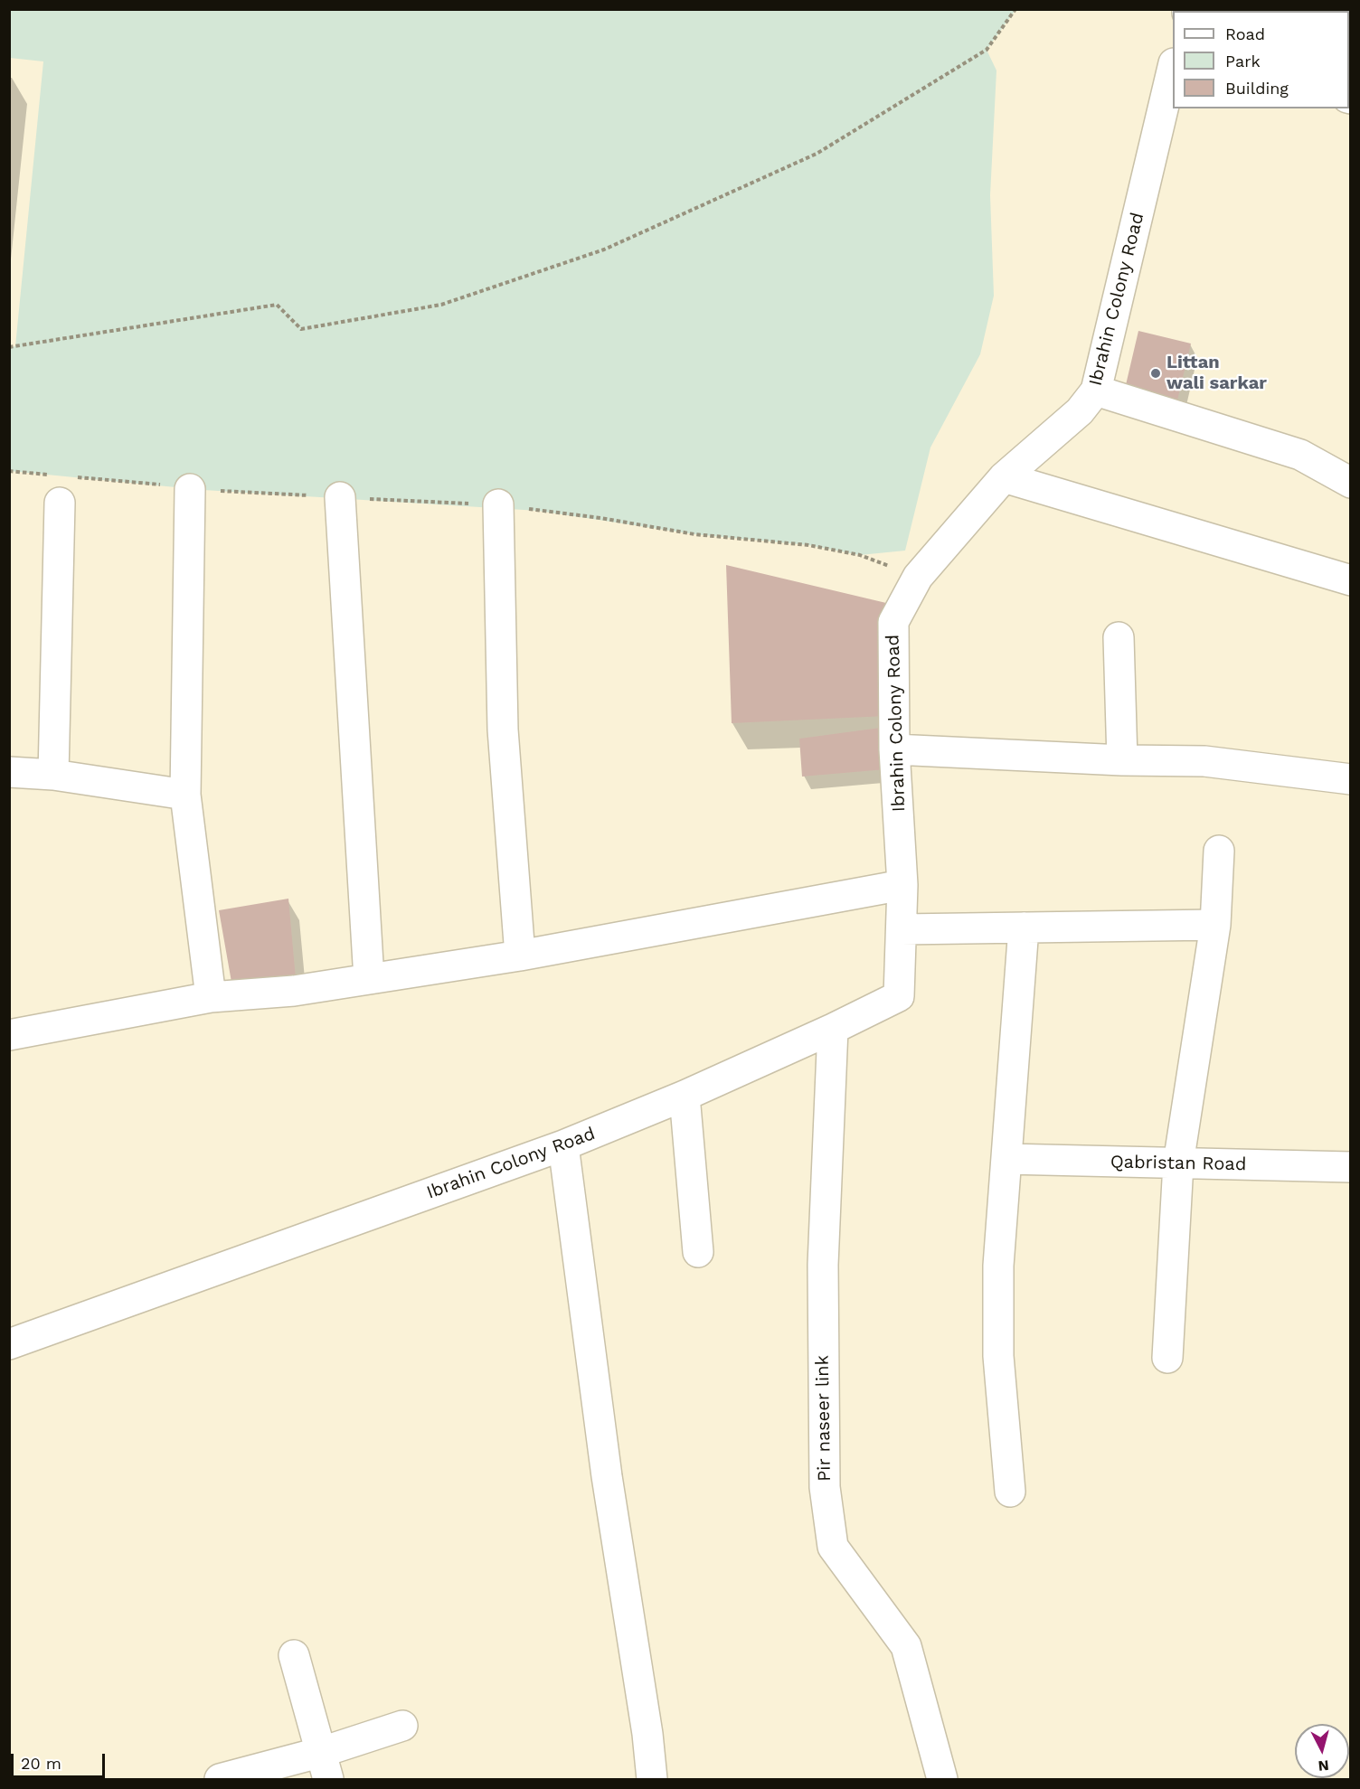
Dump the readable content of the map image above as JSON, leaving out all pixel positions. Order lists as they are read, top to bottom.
{
  "streets": {
    "street": ["Ibrahin Colony Road", "Qabristan Road", "Pir naseer link"]
  },
  "crossings": [
    ["Ibrahin Colony Road", "Pir naseer link"]
  ],
  "places": ["Littan wali sarkar"],
  "legend": ["Road", "Park", "Building"],
  "scale_bar": "20 m",
  "north": "bottom"
}
